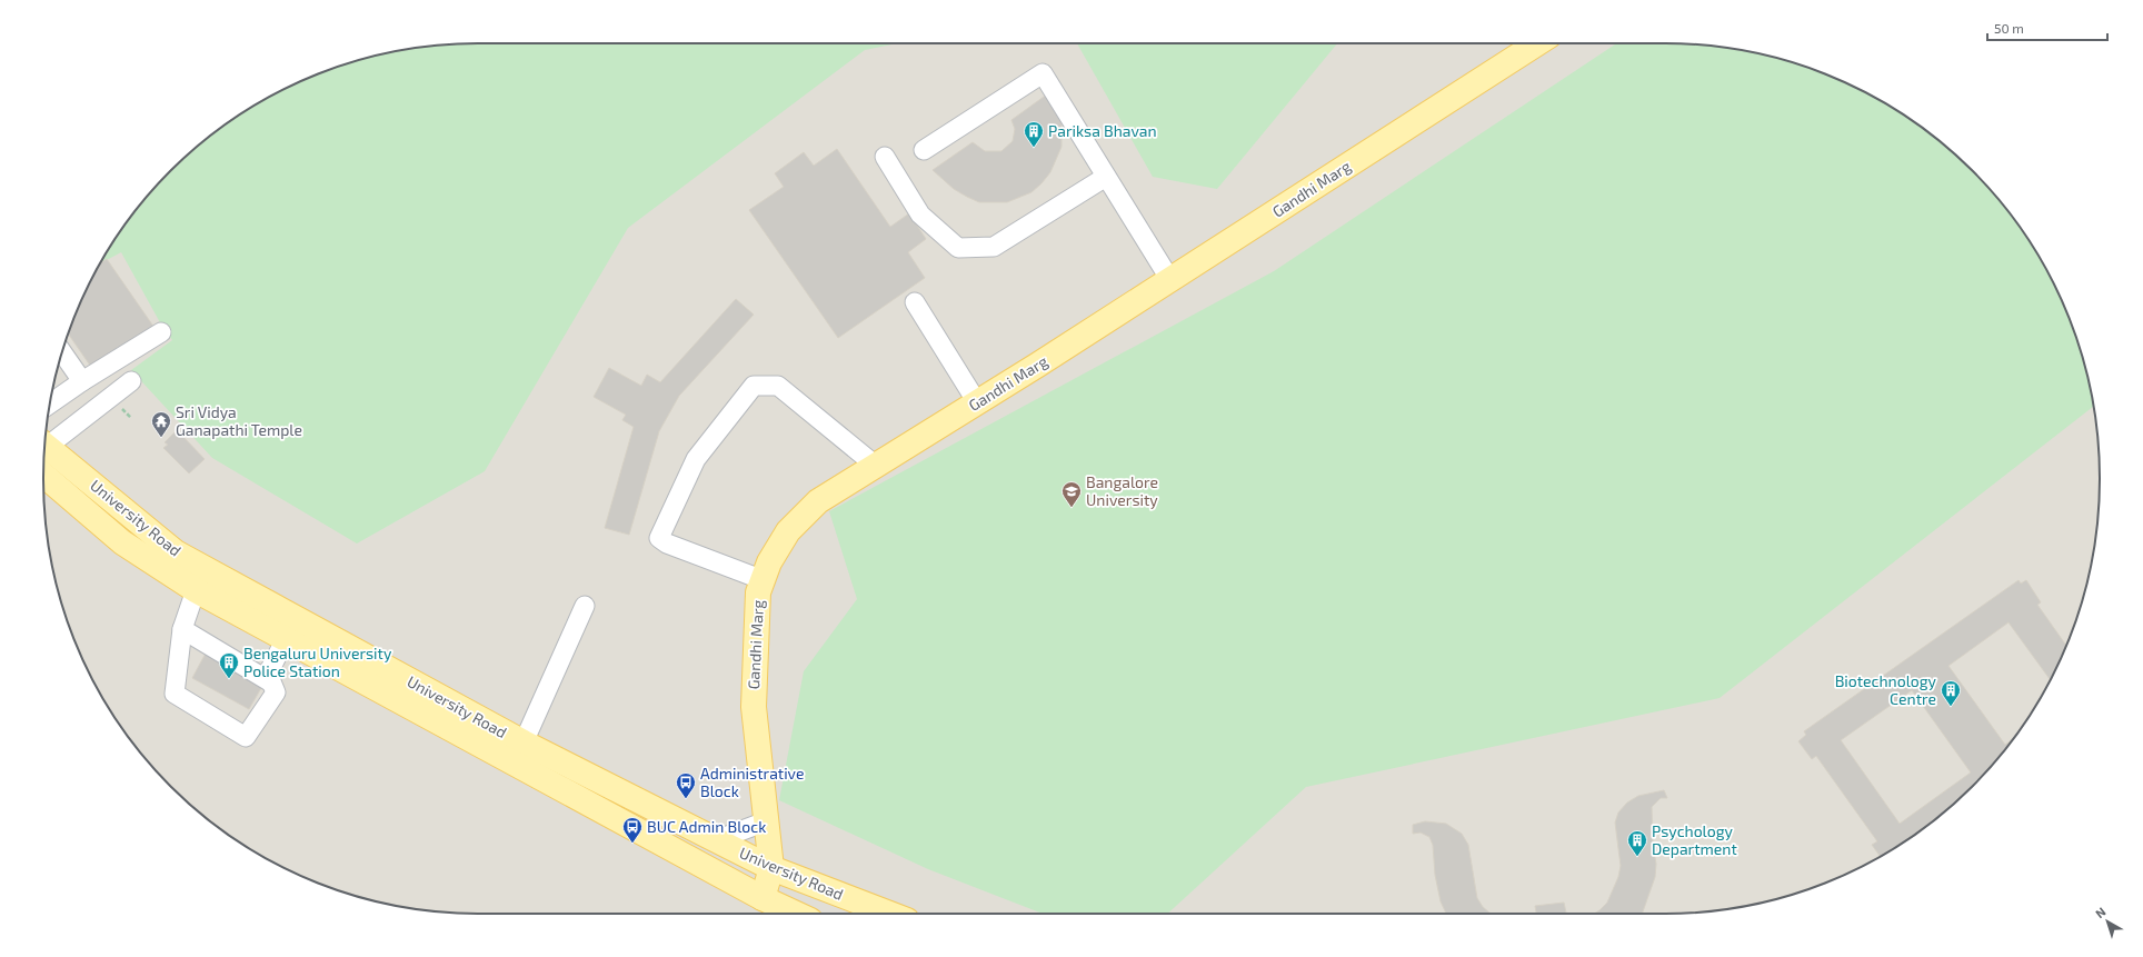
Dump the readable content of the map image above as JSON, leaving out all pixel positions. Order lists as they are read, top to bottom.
{
  "streets": {
    "main road": ["Gandhi Marg", "University Road"]
  },
  "crossings": [
    ["Gandhi Marg", "University Road"]
  ],
  "places": {
    "building": [
      "Pariksa Bhavan",
      "Bengaluru University Police Station",
      "Biotechnology Centre",
      "Psychology Department"
    ],
    "temple": ["Sri Vidya Ganapathi Temple"],
    "school or university": ["Bangalore University"],
    "bus stop": ["Administrative Block", "BUC Admin Block"]
  },
  "scale_bar": "50 m",
  "north": "top left"
}
